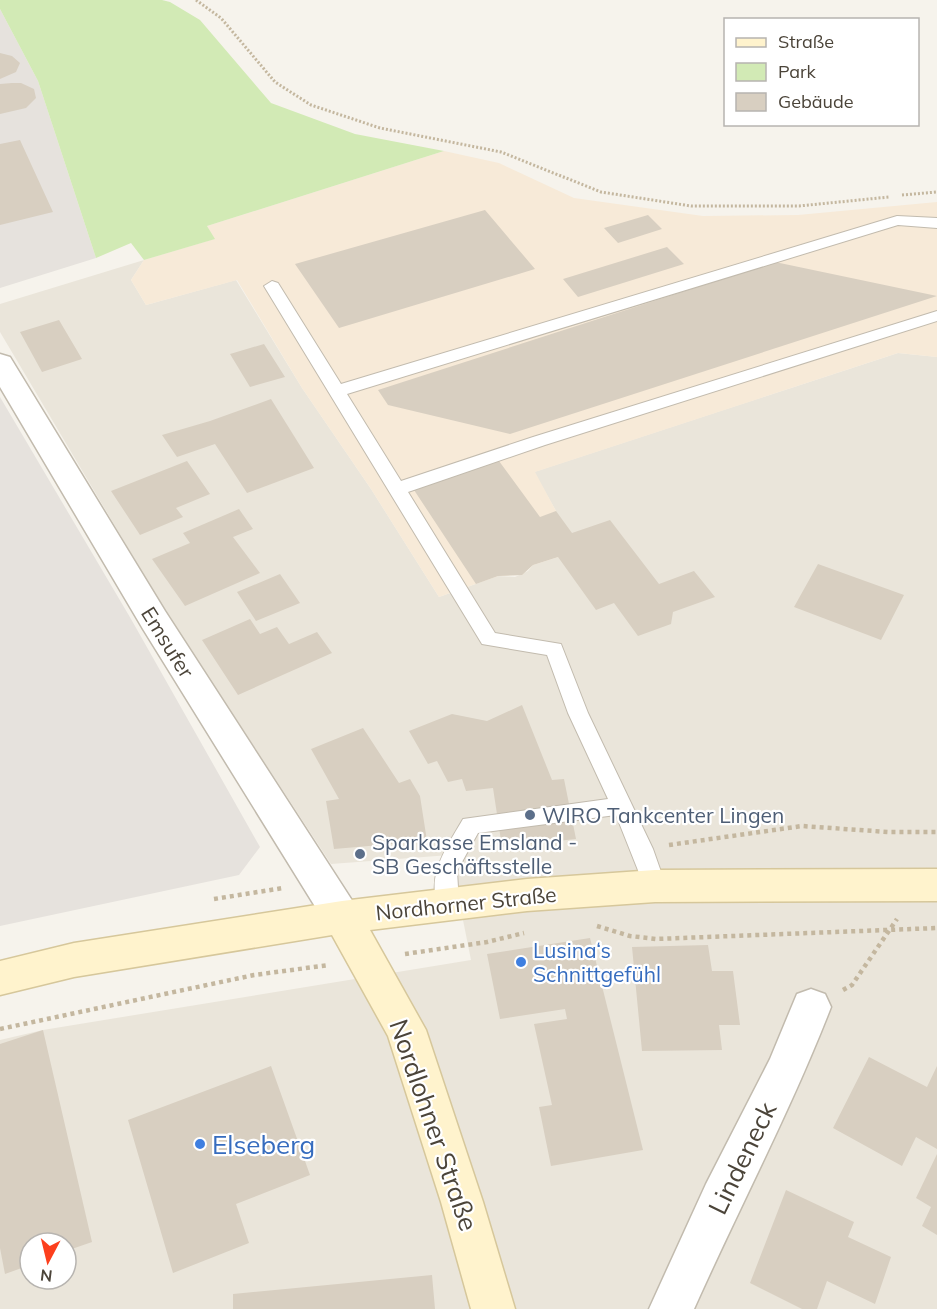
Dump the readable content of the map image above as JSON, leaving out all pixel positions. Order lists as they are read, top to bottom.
{
  "streets": {
    "main road": ["Nordhorner Straße", "Nordlohner Straße"],
    "street": ["Emsufer", "Lindeneck"]
  },
  "crossings": [
    ["Emsufer", "Nordhorner Straße"],
    ["Emsufer", "Nordlohner Straße"],
    ["Nordhorner Straße", "Nordlohner Straße"]
  ],
  "places": [
    "WIRO Tankcenter Lingen",
    "Sparkasse Emsland - SB Geschäftsstelle",
    "Lusina‘s Schnittgefühl",
    "Elseberg"
  ],
  "legend": ["Straße", "Park", "Gebäude"],
  "north": "bottom"
}
